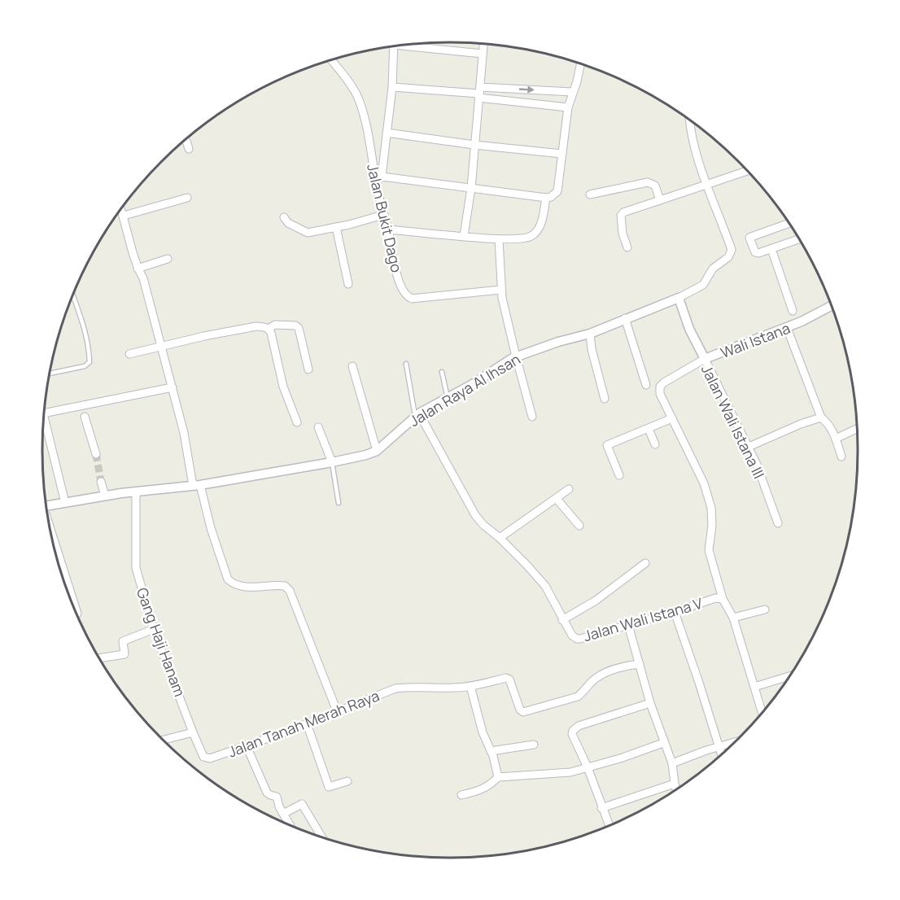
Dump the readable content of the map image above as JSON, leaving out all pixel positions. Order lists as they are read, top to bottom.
{
  "streets": {
    "street": [
      "Jalan Bukit Dago",
      "Wali Istana",
      "Jalan Raya Al Ihsan",
      "Jalan Wali Istana III",
      "Jalan Wali Istana V",
      "Gang Haji Hanam",
      "Jalan Tanah Merah Raya"
    ]
  },
  "crossings": [
    ["Wali Istana", "Jalan Raya Al Ihsan"],
    ["Wali Istana", "Jalan Wali Istana III"],
    ["Jalan Raya Al Ihsan", "Jalan Wali Istana V"],
    ["Jalan Raya Al Ihsan", "Gang Haji Hanam"],
    ["Jalan Wali Istana III", "Jalan Wali Istana V"],
    ["Gang Haji Hanam", "Jalan Tanah Merah Raya"]
  ]
}
